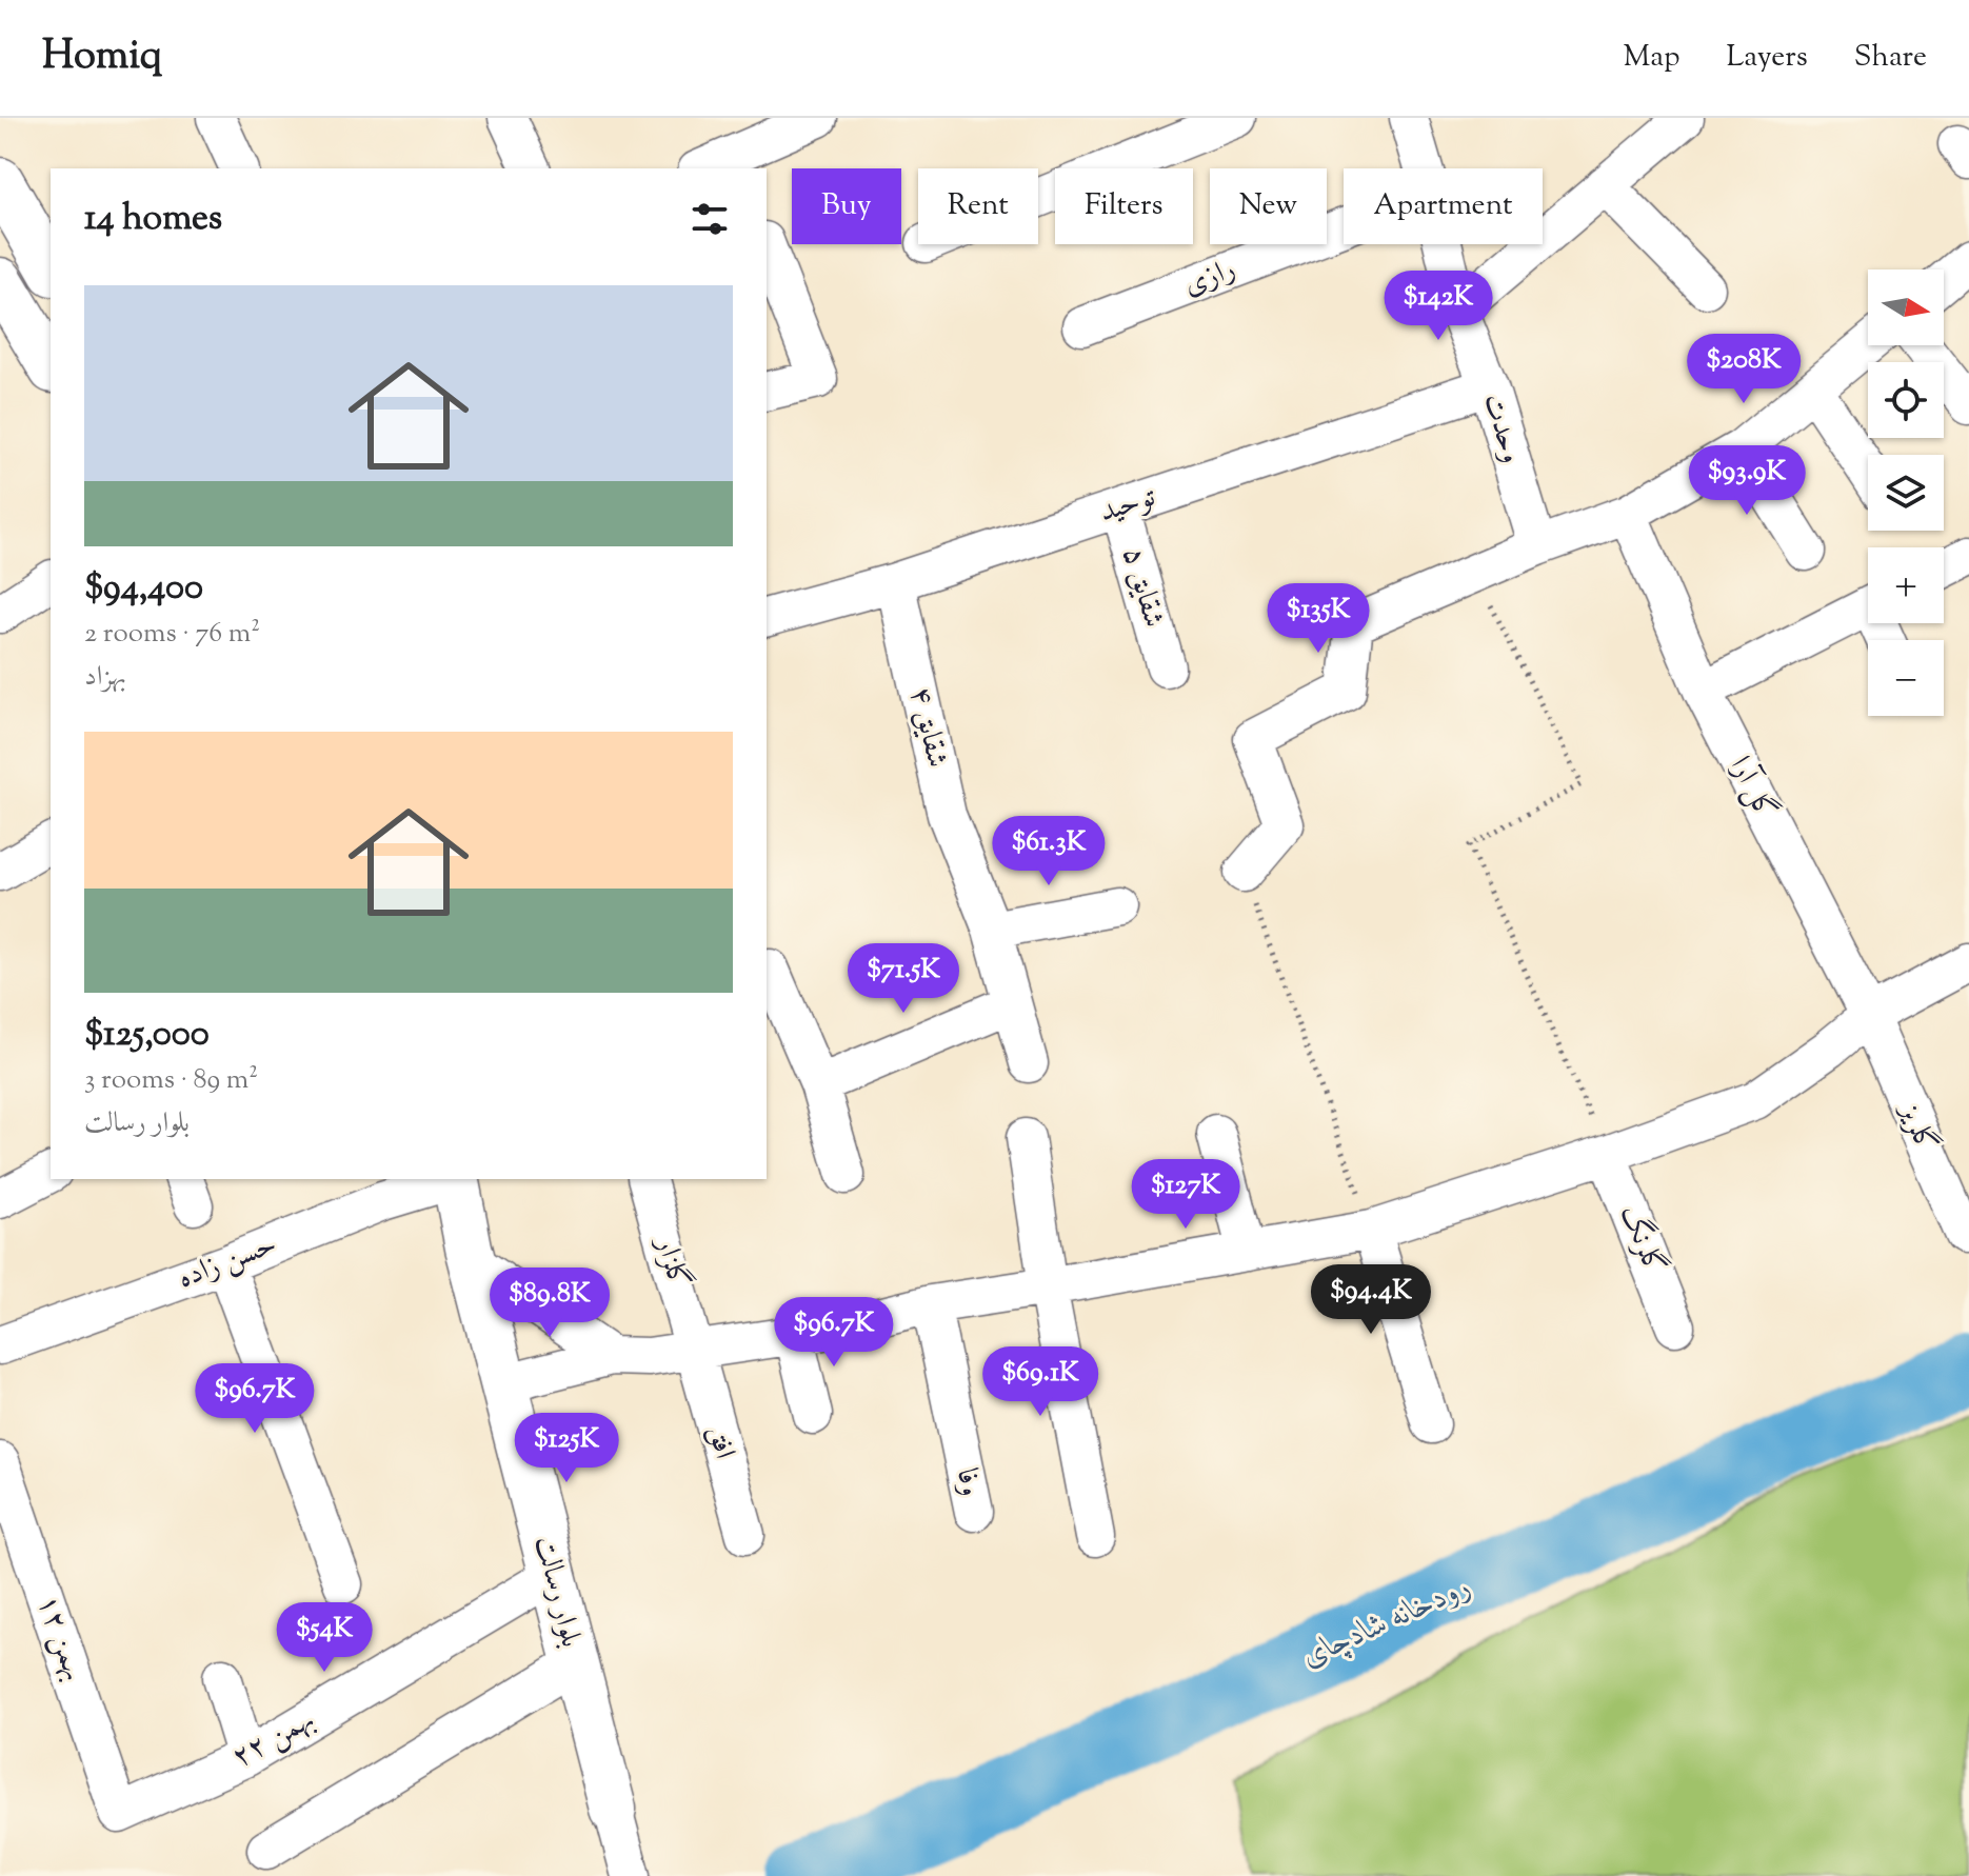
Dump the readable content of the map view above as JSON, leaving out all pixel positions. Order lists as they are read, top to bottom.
{
  "streets": {
    "street": [
      "رازی",
      "وحدت",
      "توحید",
      "شقایق ۵",
      "شقایق ۴",
      "گل آرا",
      "گلریز",
      "گلرنگ",
      "حسن زاده",
      "گلزار",
      "افق",
      "وفا",
      "بلوار رسالت",
      "۱۲ بهمن",
      "۲۲ بهمن"
    ]
  },
  "crossings": [
    ["وحدت", "توحید"],
    ["توحید", "شقایق ۵"],
    ["توحید", "شقایق ۴"],
    ["گل آرا", "گلریز"],
    ["گلزار", "افق"],
    ["بلوار رسالت", "۲۲ بهمن"],
    ["۱۲ بهمن", "۲۲ بهمن"]
  ],
  "water": ["رودخانه شادچای"],
  "north": "right",
  "page": {
    "header": "Homiq",
    "nav": ["Map", "Layers", "Share"],
    "chip": [
      "Buy",
      "Rent",
      "Filters",
      "New",
      "Apartment"
    ],
    "heading": "14 homes",
    "map_buttons": ["+", "−"],
    "list": [
      {
        "name": "$94,400",
        "note": "2 rooms · 76 m² · بهزاد"
      },
      {
        "name": "$125,000",
        "note": "3 rooms · 89 m² · بلوار رسالت"
      }
    ],
    "price": [
      "$142K",
      "$208K",
      "$93.9K",
      "$135K",
      "$61.3K",
      "$71.5K",
      "$127K",
      "$94.4K",
      "$89.8K",
      "$96.7K",
      "$69.1K",
      "$96.7K",
      "$125K",
      "$54K"
    ]
  }
}
